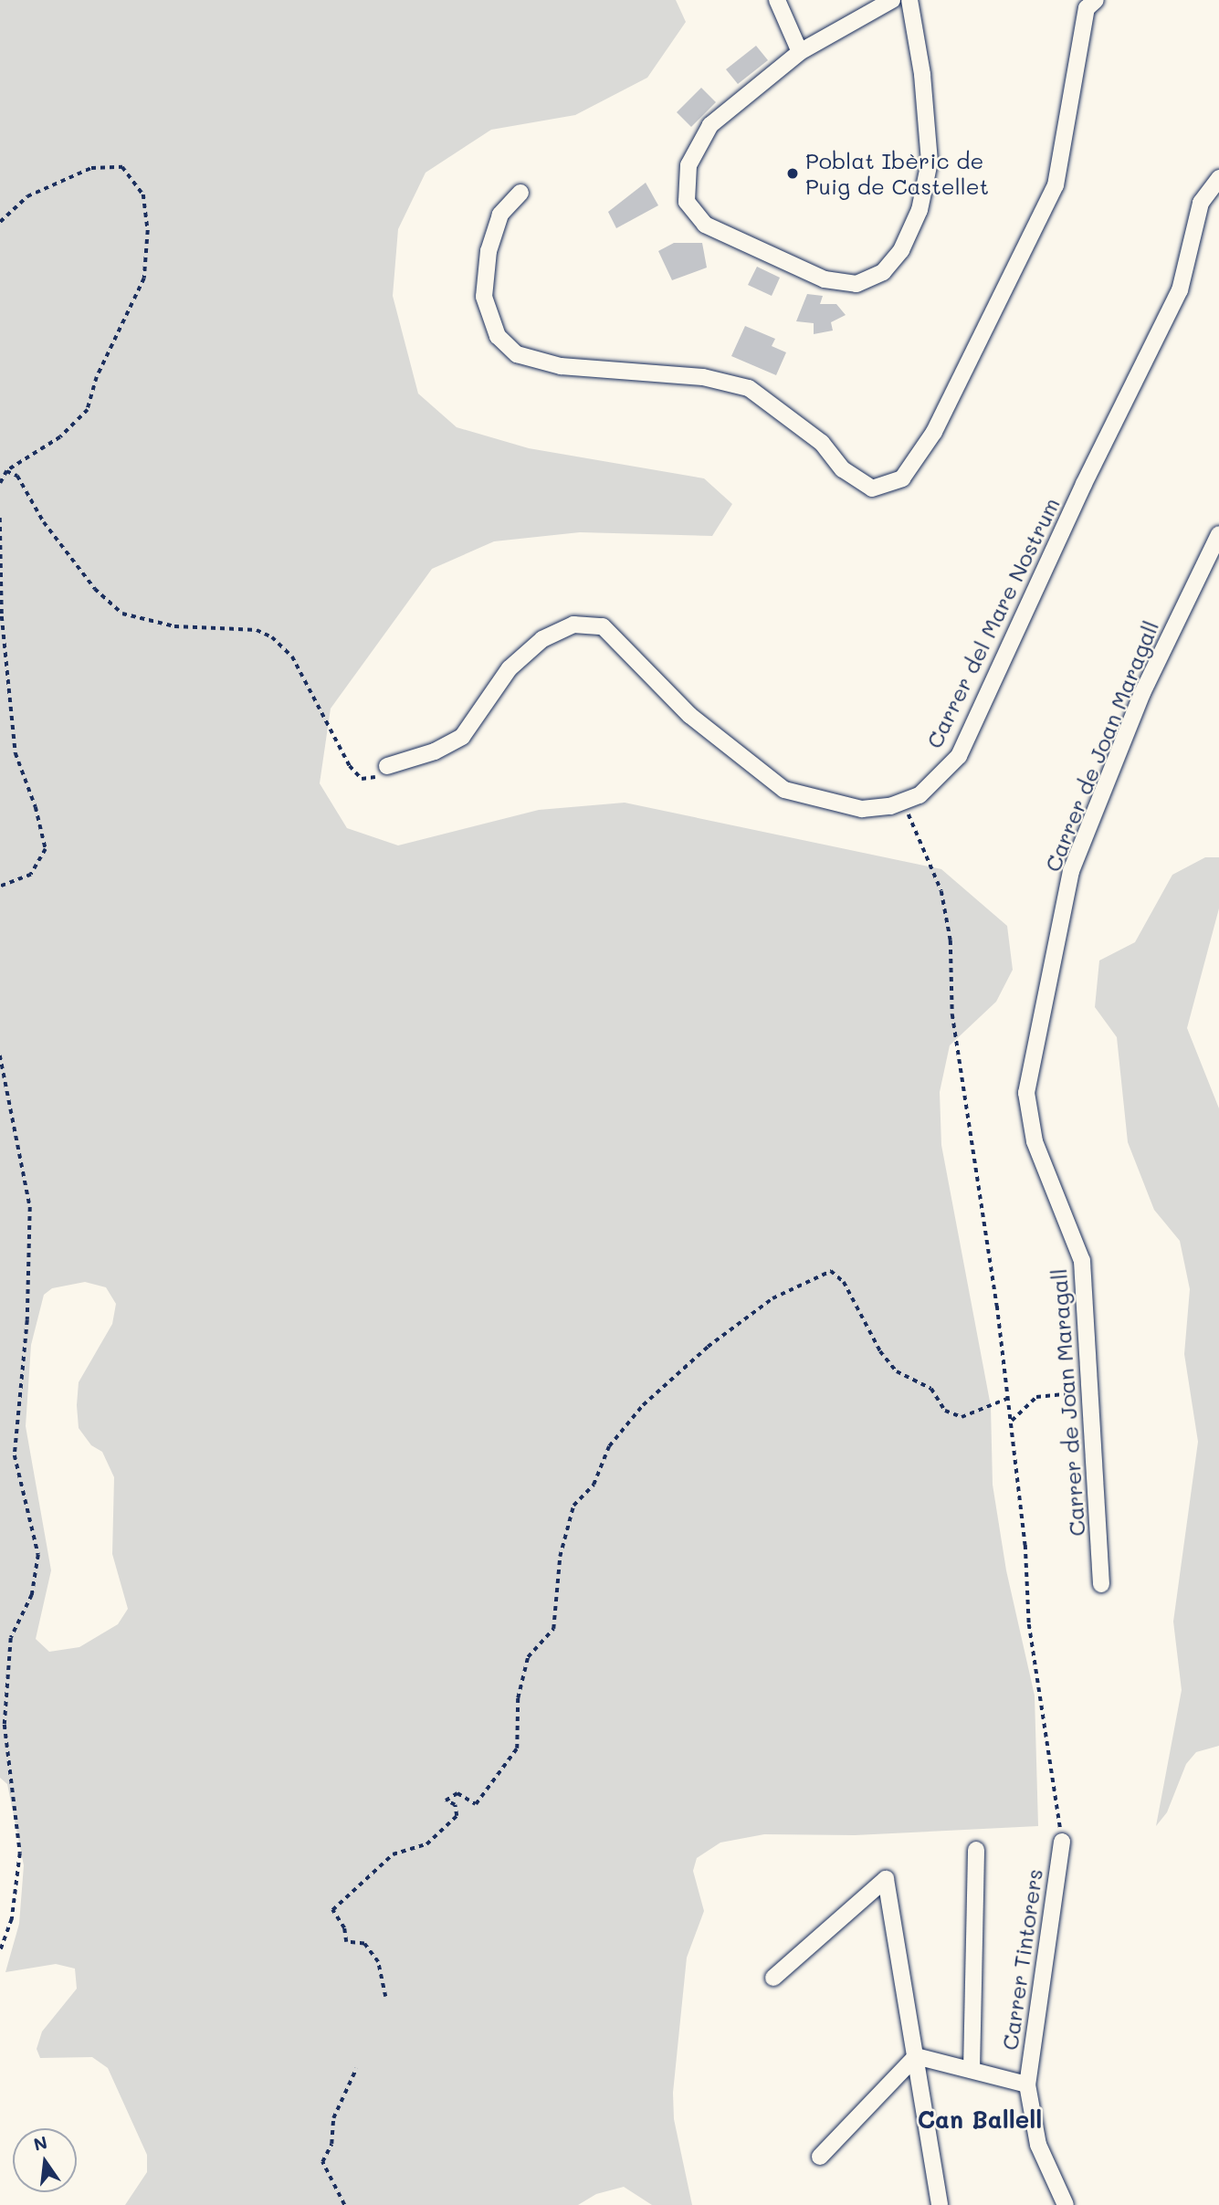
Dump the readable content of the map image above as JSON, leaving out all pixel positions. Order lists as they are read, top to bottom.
{
  "streets": {
    "street": ["Carrer del Mare Nostrum", "Carrer de Joan Maragall", "Carrer Tintorers"]
  },
  "districts": ["Can Ballell"],
  "places": ["Poblat Ibèric de Puig de Castellet"],
  "north": "top"
}
